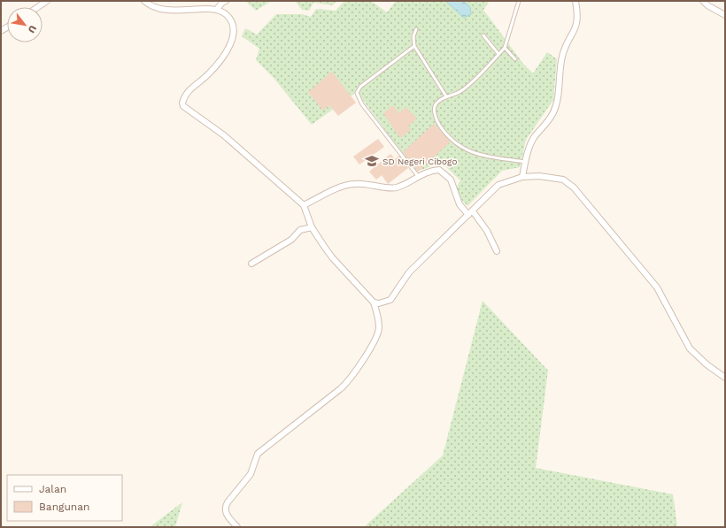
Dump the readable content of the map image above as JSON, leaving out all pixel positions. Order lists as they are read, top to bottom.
{
  "places": {
    "school or university": ["SD Negeri Cibogo"]
  },
  "legend": ["Jalan", "Bangunan"],
  "north": "bottom right"
}
